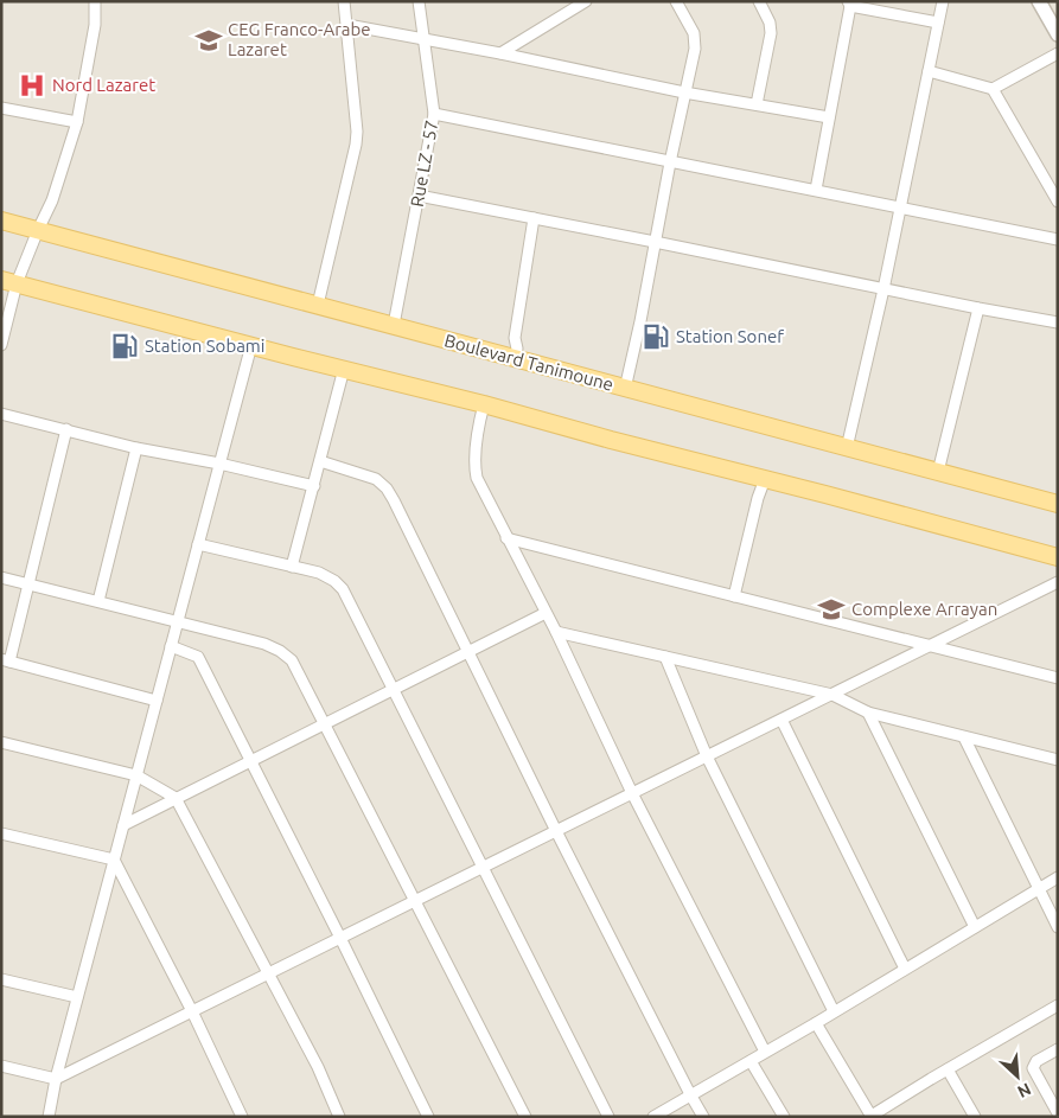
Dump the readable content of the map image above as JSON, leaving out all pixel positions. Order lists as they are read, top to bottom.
{
  "streets": {
    "main road": ["Boulevard Tanimoune"],
    "street": ["Rue LZ - 57"]
  },
  "crossings": [
    ["Rue LZ - 57", "Boulevard Tanimoune"]
  ],
  "places": {
    "school or university": ["CEG Franco-Arabe Lazaret", "Complexe Arrayan"],
    "hospital": ["Nord Lazaret"],
    "fuel station": ["Station Sonef", "Station Sobami"]
  },
  "north": "bottom right"
}
